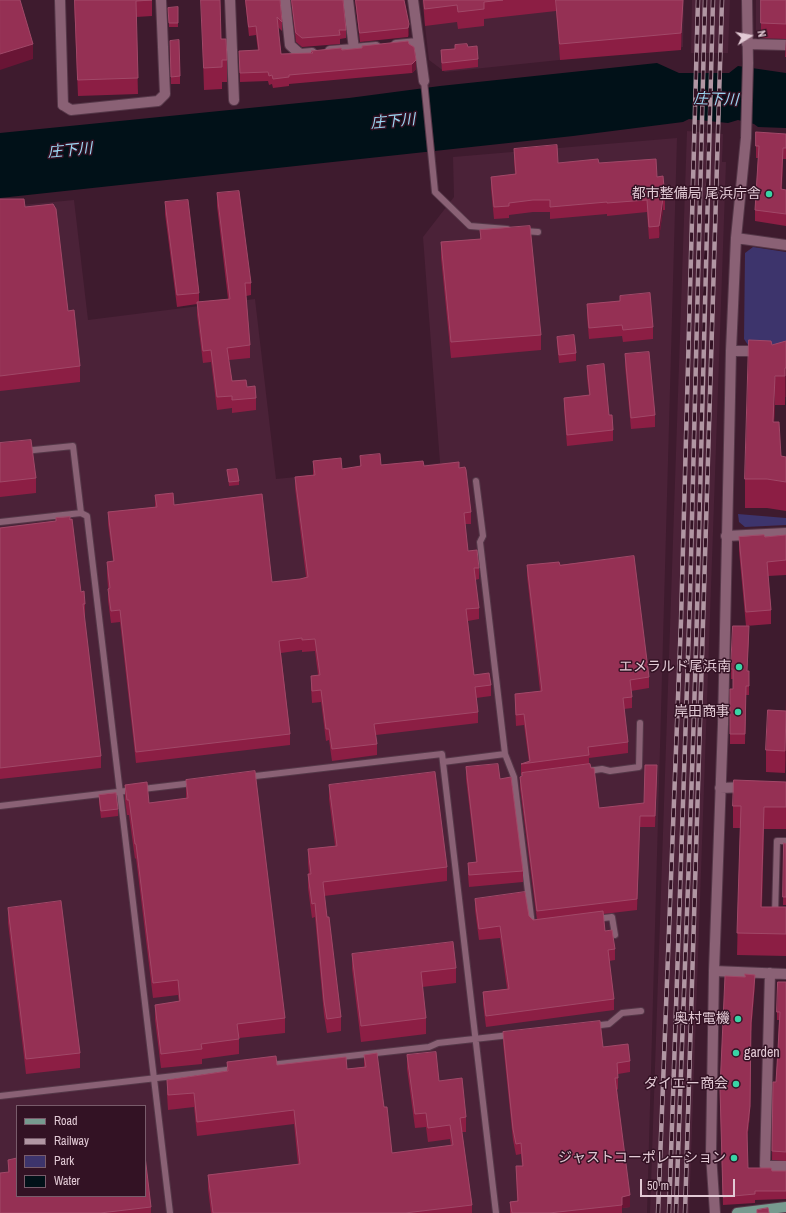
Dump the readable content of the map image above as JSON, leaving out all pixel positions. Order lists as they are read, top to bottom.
{
  "water": ["庄下川"],
  "places": [
    "都市整備局 尾浜庁舎",
    "エメラルド尾浜南",
    "岸田商事",
    "奥村電機",
    "garden",
    "ダイエー商会",
    "ジャストコーポレーション"
  ],
  "legend": [
    "Road",
    "Railway",
    "Park",
    "Water"
  ],
  "scale_bar": "50 m",
  "north": "right"
}
